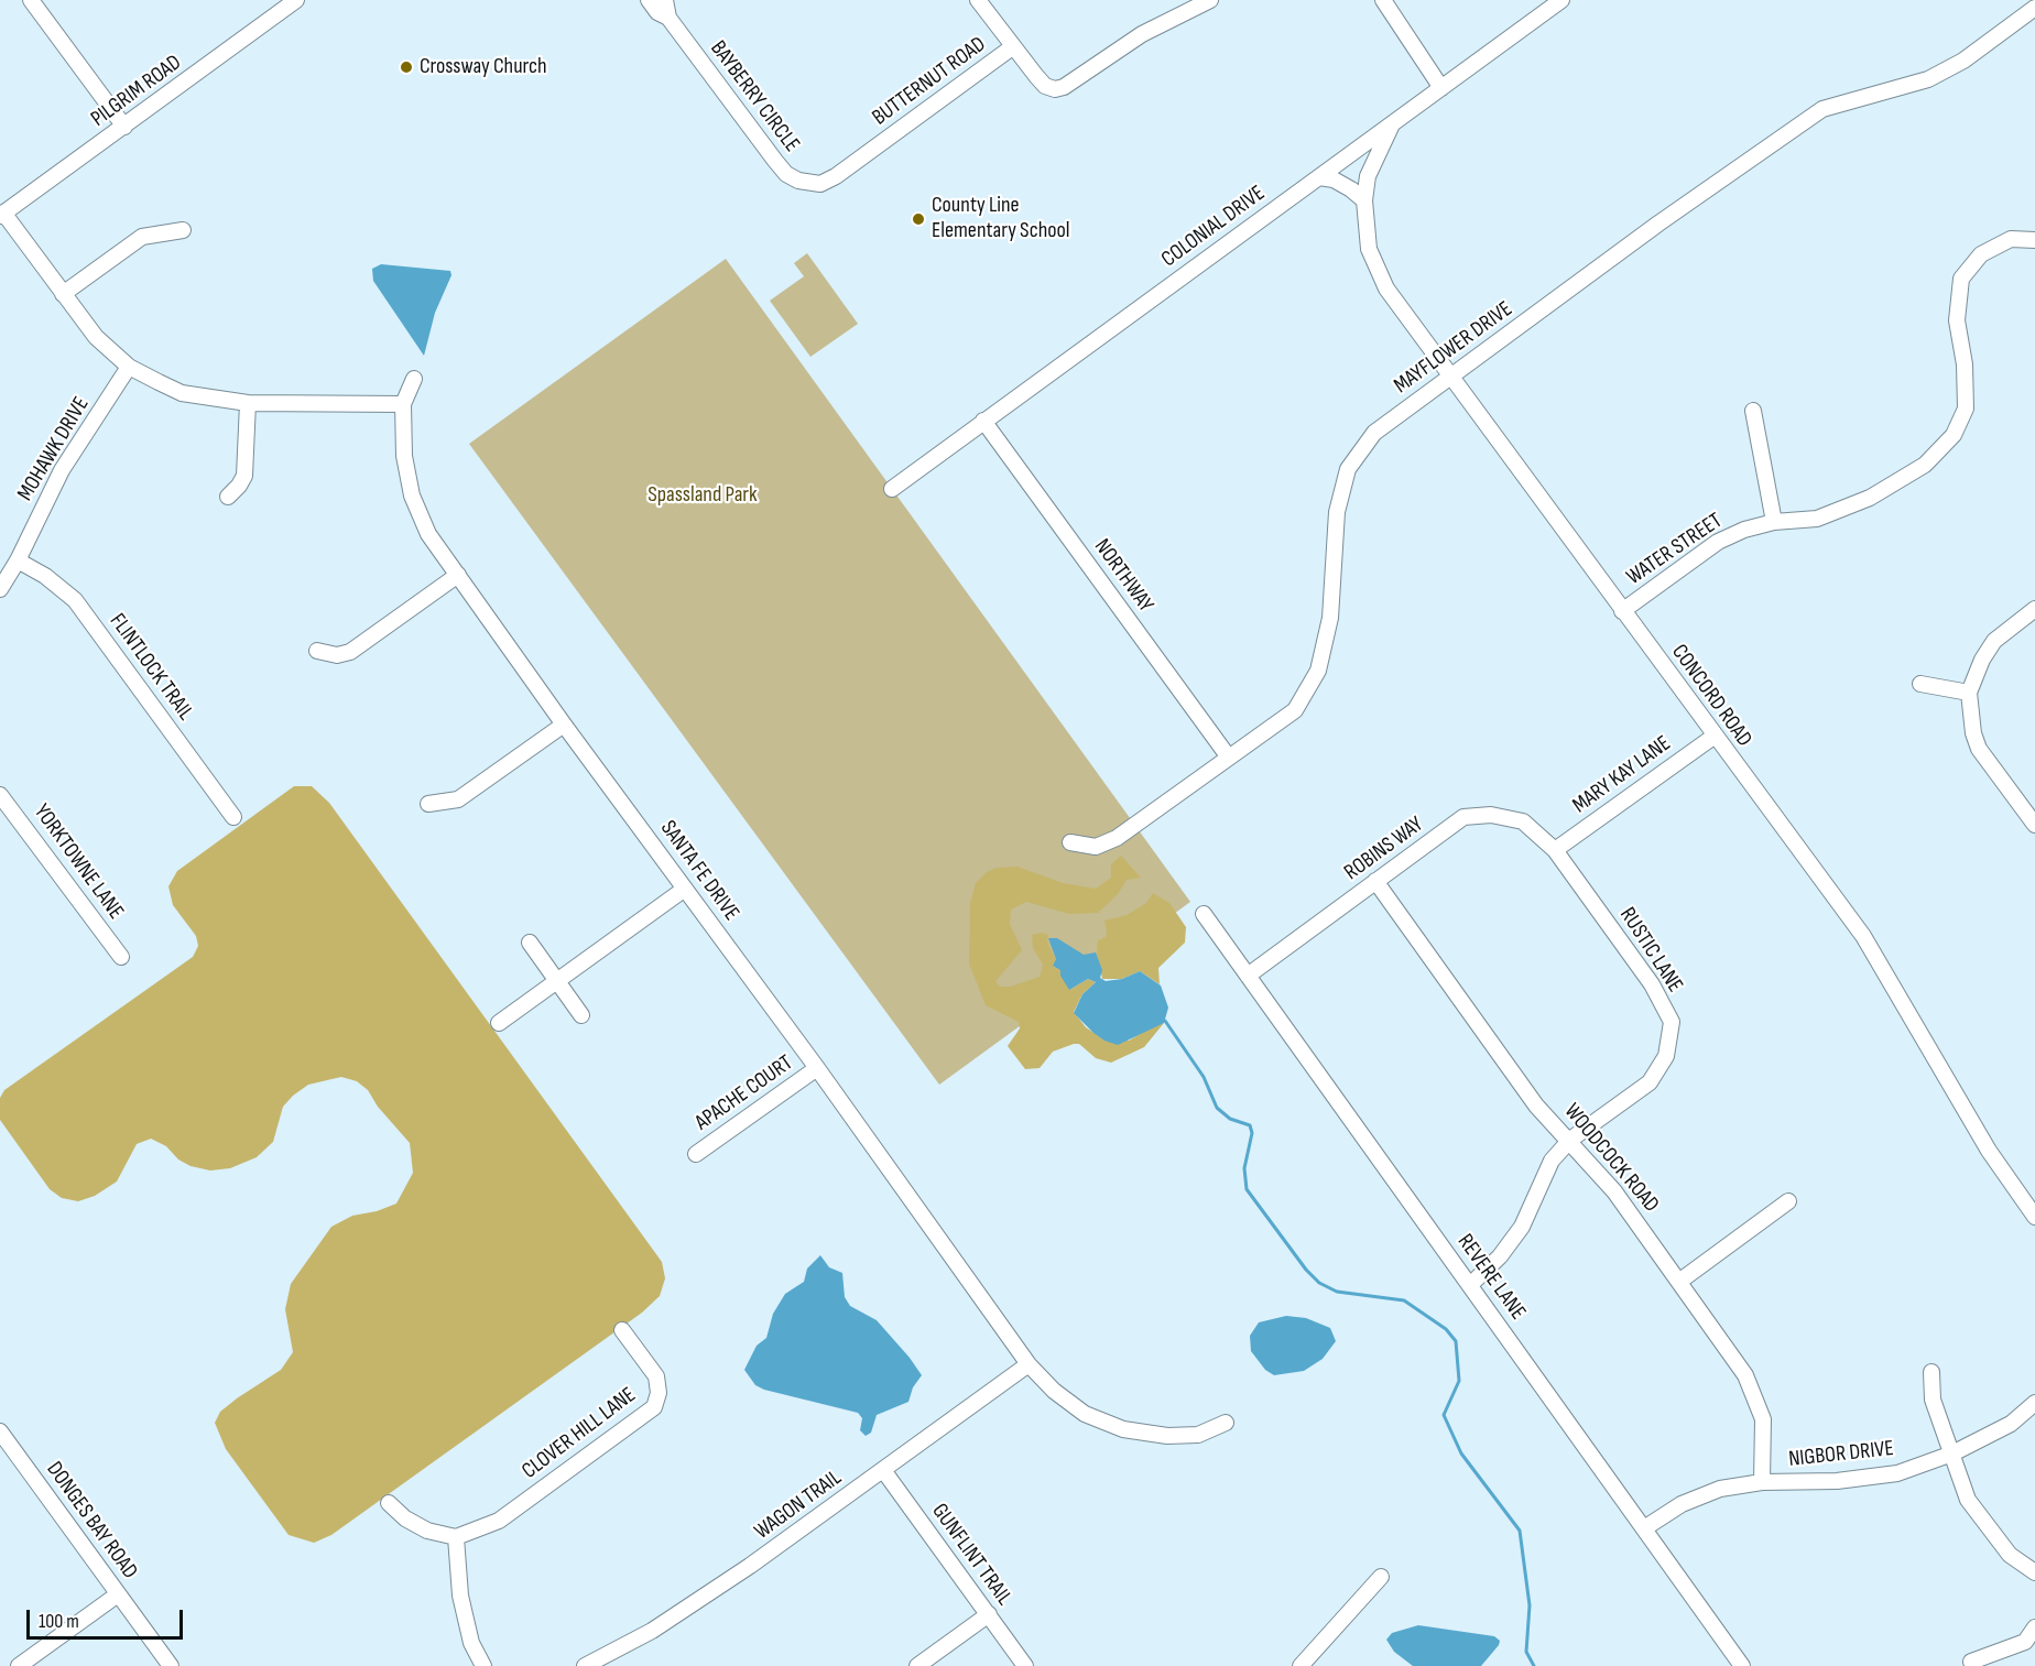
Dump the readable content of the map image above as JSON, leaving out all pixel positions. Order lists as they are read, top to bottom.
{
  "streets": {
    "street": [
      "BUTTERNUT ROAD",
      "PILGRIM ROAD",
      "BAYBERRY CIRCLE",
      "COLONIAL DRIVE",
      "MAYFLOWER DRIVE",
      "MOHAWK DRIVE",
      "WATER STREET",
      "NORTHWAY",
      "FLINTLOCK TRAIL",
      "CONCORD ROAD",
      "MARY KAY LANE",
      "ROBINS WAY",
      "YORKTOWNE LANE",
      "SANTA FE DRIVE",
      "RUSTIC LANE",
      "APACHE COURT",
      "WOODCOCK ROAD",
      "REVERE LANE",
      "CLOVER HILL LANE",
      "NIGBOR DRIVE",
      "WAGON TRAIL",
      "DONGES BAY ROAD",
      "GUNFLINT TRAIL"
    ]
  },
  "crossings": [
    ["BUTTERNUT ROAD", "BAYBERRY CIRCLE"],
    ["COLONIAL DRIVE", "NORTHWAY"],
    ["COLONIAL DRIVE", "CONCORD ROAD"],
    ["MAYFLOWER DRIVE", "NORTHWAY"],
    ["MAYFLOWER DRIVE", "CONCORD ROAD"],
    ["MOHAWK DRIVE", "FLINTLOCK TRAIL"],
    ["WATER STREET", "CONCORD ROAD"],
    ["CONCORD ROAD", "MARY KAY LANE"],
    ["MARY KAY LANE", "ROBINS WAY"],
    ["MARY KAY LANE", "RUSTIC LANE"],
    ["ROBINS WAY", "RUSTIC LANE"],
    ["ROBINS WAY", "WOODCOCK ROAD"],
    ["ROBINS WAY", "REVERE LANE"],
    ["SANTA FE DRIVE", "APACHE COURT"],
    ["SANTA FE DRIVE", "WAGON TRAIL"],
    ["RUSTIC LANE", "WOODCOCK ROAD"],
    ["RUSTIC LANE", "REVERE LANE"],
    ["WOODCOCK ROAD", "NIGBOR DRIVE"],
    ["REVERE LANE", "NIGBOR DRIVE"],
    ["WAGON TRAIL", "GUNFLINT TRAIL"]
  ],
  "parks": ["Spassland Park"],
  "places": ["Crossway Church", "County Line Elementary School"],
  "scale_bar": "100 m"
}
